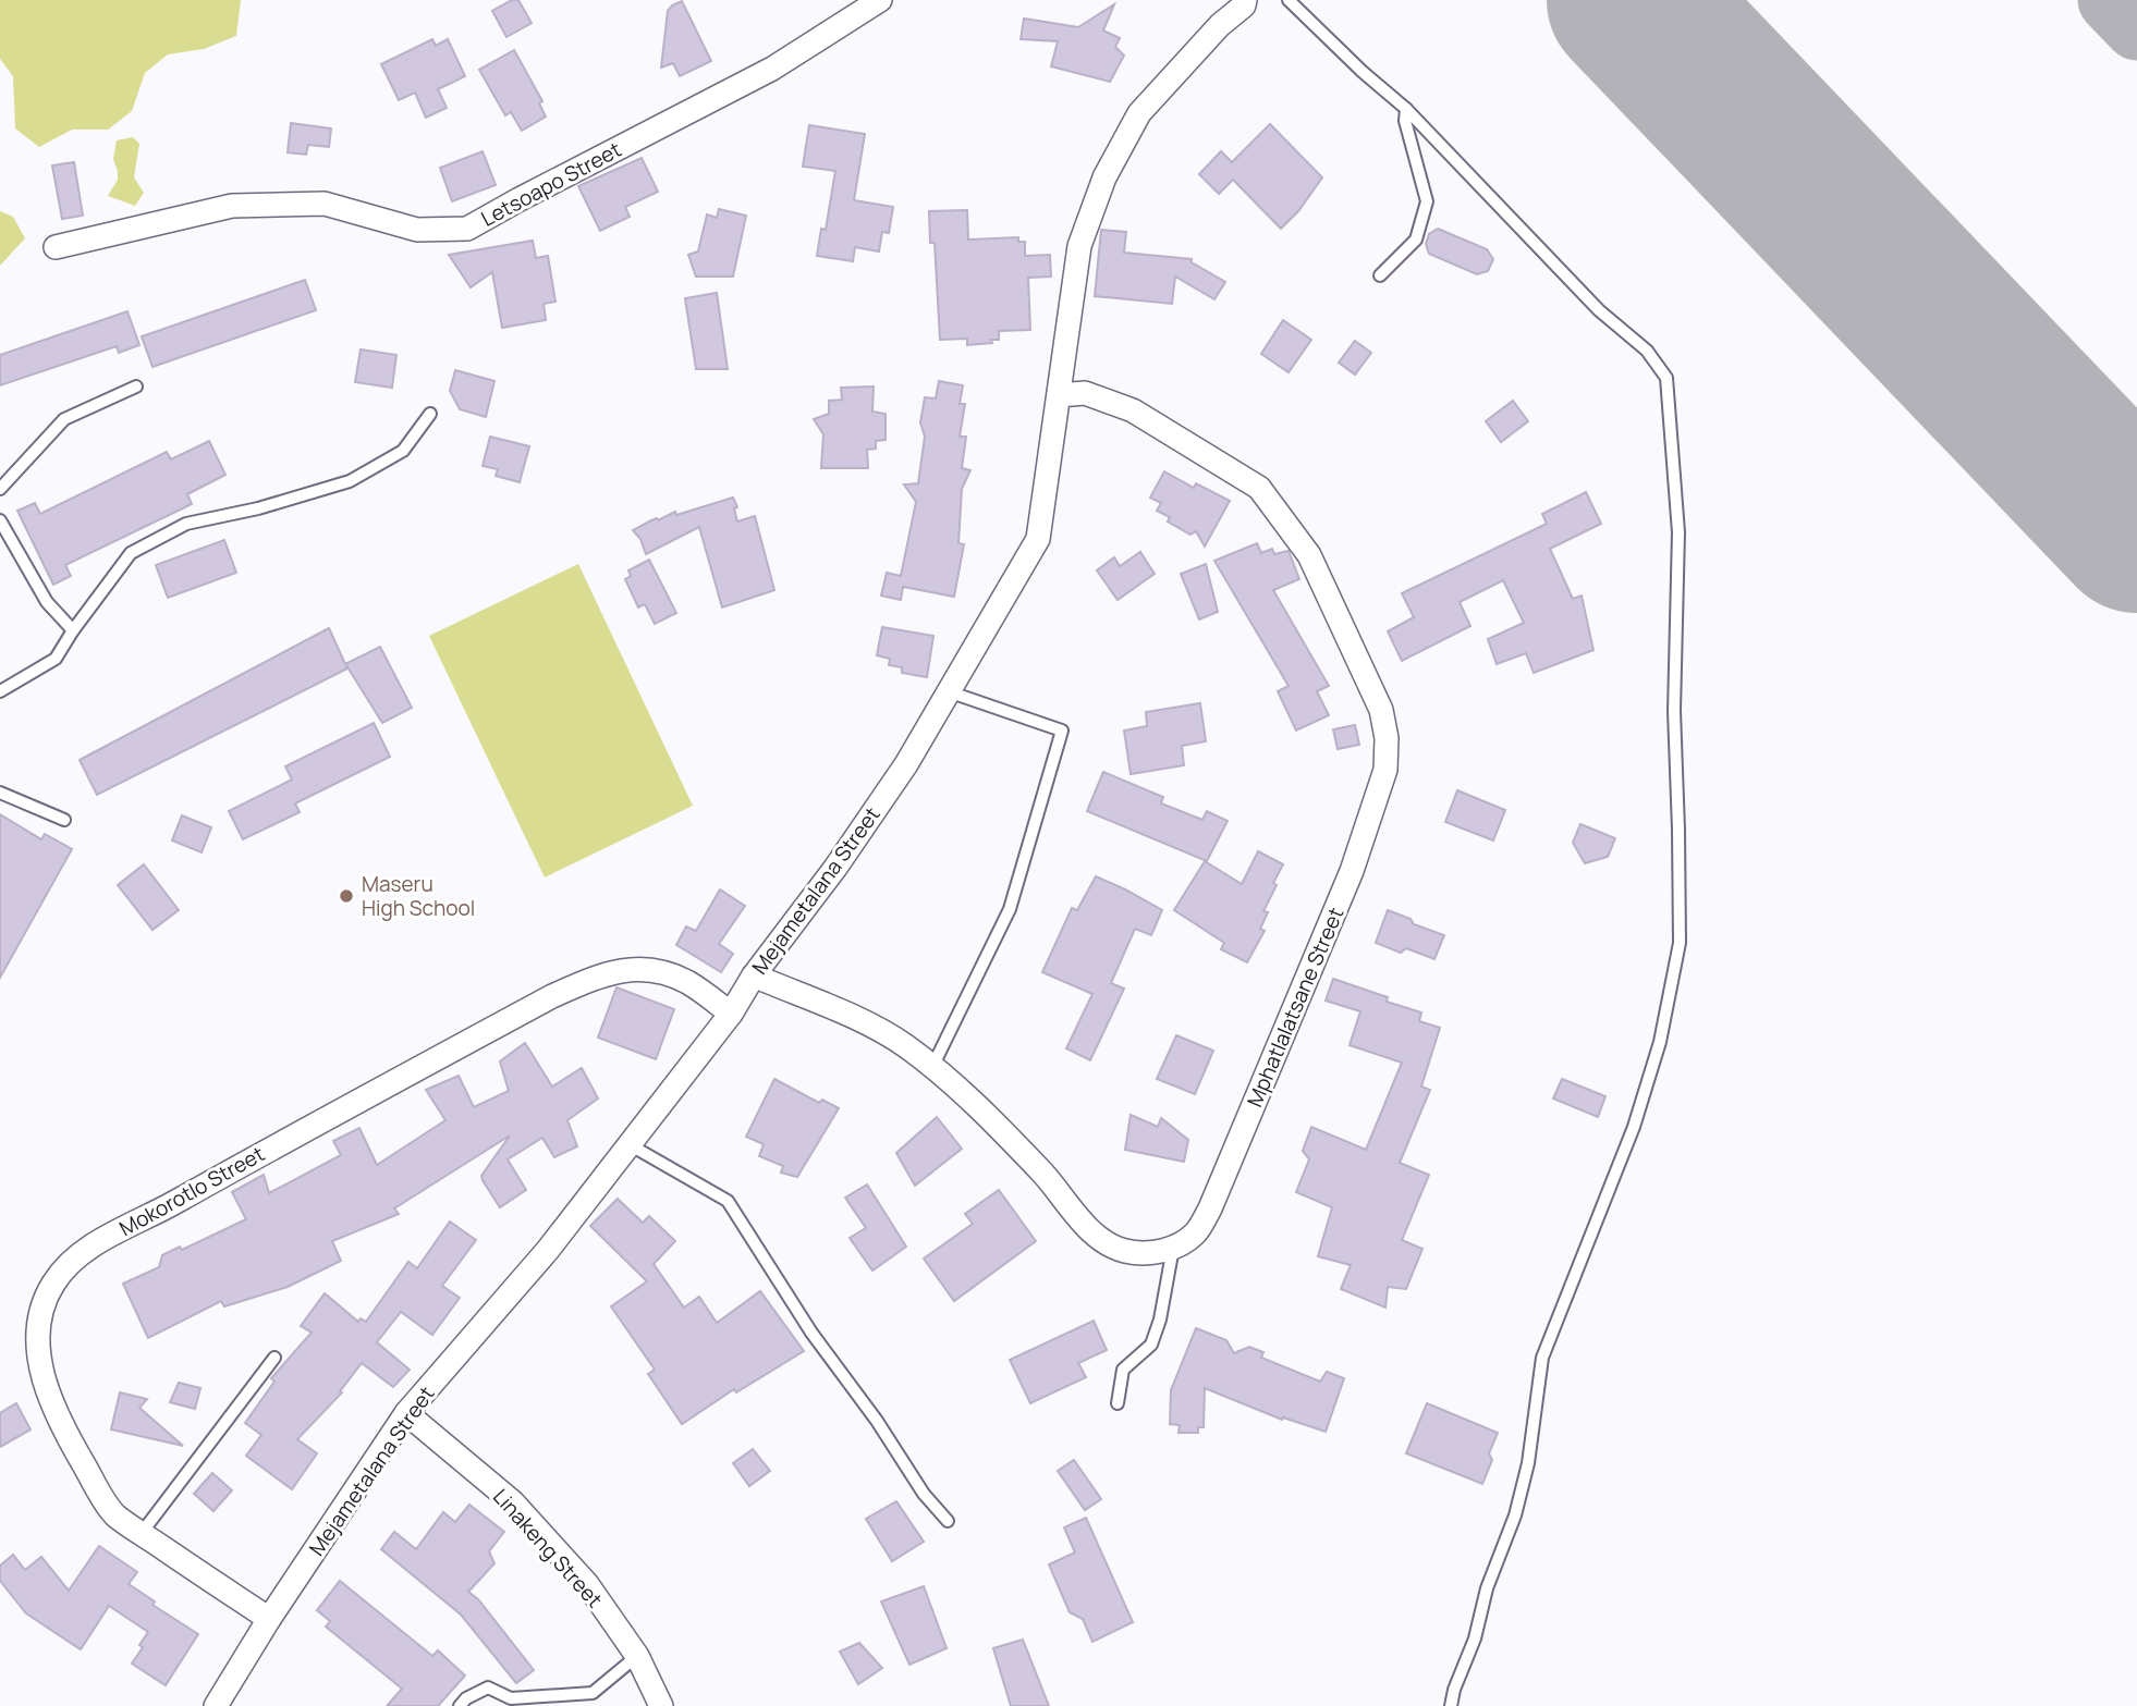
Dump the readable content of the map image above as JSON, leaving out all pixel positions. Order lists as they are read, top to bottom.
{
  "streets": {
    "street": [
      "Letsoapo Street",
      "Mejametalana Street",
      "Mphatlalatsane Street",
      "Mokorotlo Street",
      "Linakeng Street"
    ]
  },
  "crossings": [
    ["Mejametalana Street", "Mphatlalatsane Street"],
    ["Mejametalana Street", "Mokorotlo Street"],
    ["Mejametalana Street", "Linakeng Street"]
  ],
  "places": ["Maseru High School"]
}
